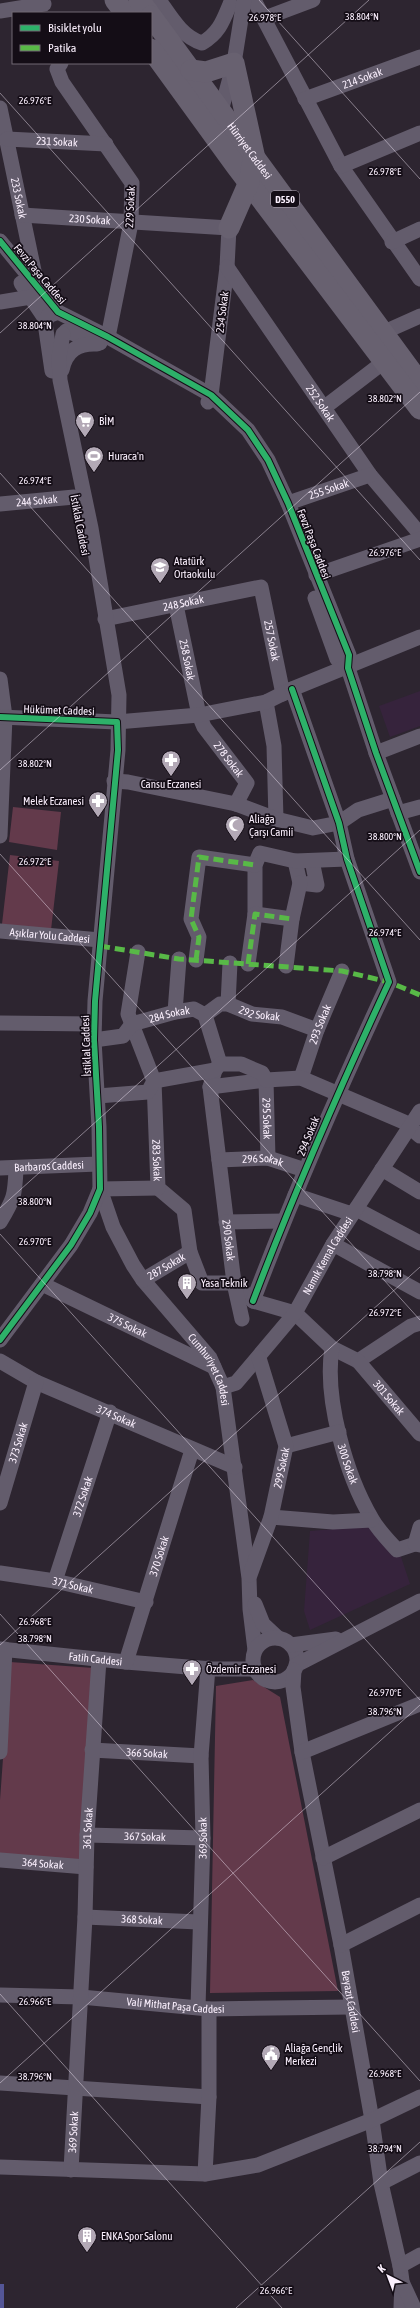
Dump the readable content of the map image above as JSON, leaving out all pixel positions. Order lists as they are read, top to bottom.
{
  "streets": {
    "highway": ["Hürriyet Caddesi", "D550"],
    "street": [
      "214 Sokak",
      "231 Sokak",
      "233 Sokak",
      "229 Sokak",
      "230 Sokak",
      "Fevzi Paşa Caddesi",
      "254 Sokak",
      "252 Sokak",
      "255 Sokak",
      "244 Sokak",
      "İstiklal Caddesi",
      "248 Sokak",
      "257 Sokak",
      "258 Sokak",
      "Hükümet Caddesi",
      "278 Sokak",
      "Aşıklar Yolu Caddesi",
      "292 Sokak",
      "284 Sokak",
      "293 Sokak",
      "295 Sokak",
      "294 Sokak",
      "283 Sokak",
      "296 Sokak",
      "Barbaros Caddesi",
      "290 Sokak",
      "Namık Kemal Caddesi",
      "287 Sokak",
      "375 Sokak",
      "Cumhuriyet Caddesi",
      "301 Sokak",
      "374 Sokak",
      "373 Sokak",
      "300 Sokak",
      "299 Sokak",
      "372 Sokak",
      "370 Sokak",
      "371 Sokak",
      "Fatih Caddesi",
      "366 Sokak",
      "361 Sokak",
      "367 Sokak",
      "369 Sokak",
      "364 Sokak",
      "368 Sokak",
      "Beyazıt Caddesi",
      "Vali Mithat Paşa Caddesi"
    ]
  },
  "crossings": [
    ["231 Sokak", "233 Sokak"],
    ["231 Sokak", "229 Sokak"],
    ["233 Sokak", "230 Sokak"],
    ["233 Sokak", "Fevzi Paşa Caddesi"],
    ["229 Sokak", "230 Sokak"],
    ["229 Sokak", "Fevzi Paşa Caddesi"],
    ["230 Sokak", "254 Sokak"],
    ["Fevzi Paşa Caddesi", "254 Sokak"],
    ["Fevzi Paşa Caddesi", "255 Sokak"],
    ["Fevzi Paşa Caddesi", "İstiklal Caddesi"],
    ["Fevzi Paşa Caddesi", "Hükümet Caddesi"],
    ["254 Sokak", "252 Sokak"],
    ["252 Sokak", "255 Sokak"],
    ["244 Sokak", "İstiklal Caddesi"],
    ["İstiklal Caddesi", "248 Sokak"],
    ["İstiklal Caddesi", "Hükümet Caddesi"],
    ["İstiklal Caddesi", "Aşıklar Yolu Caddesi"],
    ["İstiklal Caddesi", "Barbaros Caddesi"],
    ["İstiklal Caddesi", "375 Sokak"],
    ["İstiklal Caddesi", "Cumhuriyet Caddesi"],
    ["248 Sokak", "257 Sokak"],
    ["248 Sokak", "258 Sokak"],
    ["257 Sokak", "Hükümet Caddesi"],
    ["257 Sokak", "294 Sokak"],
    ["258 Sokak", "Hükümet Caddesi"],
    ["258 Sokak", "278 Sokak"],
    ["Hükümet Caddesi", "278 Sokak"],
    ["292 Sokak", "284 Sokak"],
    ["292 Sokak", "293 Sokak"],
    ["284 Sokak", "283 Sokak"],
    ["295 Sokak", "296 Sokak"],
    ["294 Sokak", "296 Sokak"],
    ["283 Sokak", "290 Sokak"],
    ["283 Sokak", "287 Sokak"],
    ["296 Sokak", "290 Sokak"],
    ["Namık Kemal Caddesi", "Cumhuriyet Caddesi"],
    ["Namık Kemal Caddesi", "299 Sokak"],
    ["287 Sokak", "Cumhuriyet Caddesi"],
    ["375 Sokak", "Cumhuriyet Caddesi"],
    ["Cumhuriyet Caddesi", "374 Sokak"],
    ["Cumhuriyet Caddesi", "299 Sokak"],
    ["Cumhuriyet Caddesi", "Fatih Caddesi"],
    ["374 Sokak", "373 Sokak"],
    ["374 Sokak", "372 Sokak"],
    ["374 Sokak", "370 Sokak"],
    ["372 Sokak", "371 Sokak"],
    ["370 Sokak", "371 Sokak"],
    ["370 Sokak", "Fatih Caddesi"],
    ["Fatih Caddesi", "361 Sokak"],
    ["Fatih Caddesi", "369 Sokak"],
    ["366 Sokak", "361 Sokak"],
    ["366 Sokak", "369 Sokak"],
    ["361 Sokak", "367 Sokak"],
    ["361 Sokak", "369 Sokak"],
    ["361 Sokak", "364 Sokak"],
    ["361 Sokak", "368 Sokak"],
    ["361 Sokak", "Vali Mithat Paşa Caddesi"],
    ["367 Sokak", "369 Sokak"],
    ["369 Sokak", "368 Sokak"],
    ["369 Sokak", "Vali Mithat Paşa Caddesi"],
    ["Beyazıt Caddesi", "Vali Mithat Paşa Caddesi"]
  ],
  "places": {
    "supermarket": ["BİM"],
    "sports": ["Huraca'n"],
    "school or university": ["Atatürk Ortaokulu"],
    "pharmacy": ["Cansu Eczanesi", "Melek Eczanesi", "Özdemir Eczanesi"],
    "mosque": ["Aliağa Çarşı Camii"],
    "building": ["Yasa Teknik", "ENKA Spor Salonu"],
    "public building": ["Aliağa Gençlik Merkezi"]
  },
  "legend": ["Bisiklet yolu", "Patika"],
  "north": "top left",
  "coordinates": [
    "38.804°N",
    "26.978°E",
    "26.976°E",
    "38.802°N",
    "26.974°E",
    "38.800°N",
    "26.972°E",
    "26.970°E",
    "38.798°N",
    "26.968°E",
    "38.796°N",
    "26.966°E",
    "38.794°N"
  ]
}
